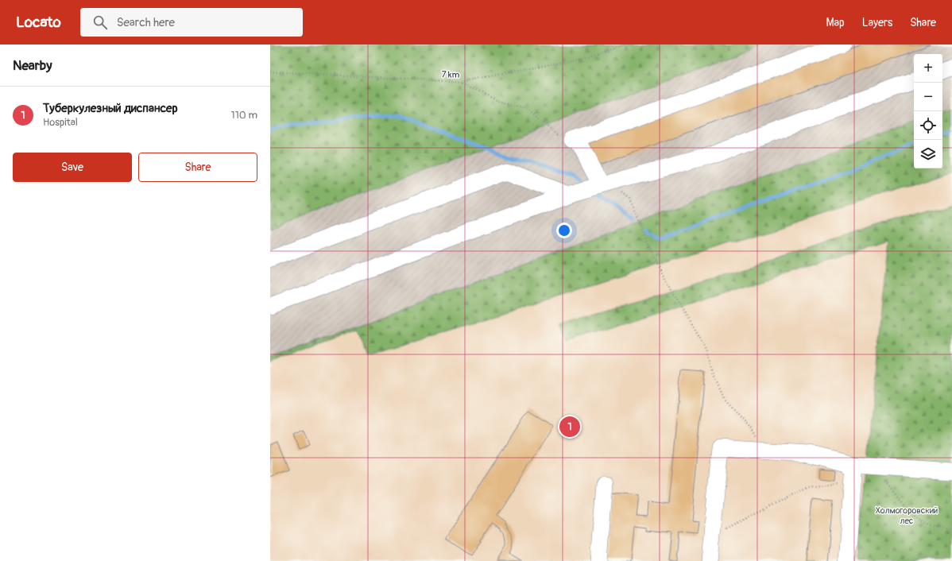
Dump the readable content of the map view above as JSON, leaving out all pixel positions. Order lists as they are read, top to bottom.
{
  "streets": {
    "path": ["7 km"]
  },
  "parks": ["Холмогоровский лес"],
  "page": {
    "header": "Locato",
    "search": "Search here",
    "nav": ["Map", "Layers", "Share"],
    "heading": "Nearby",
    "map_buttons": ["+", "−"],
    "list": [
      {
        "mark": "1",
        "name": "Туберкулезный диспансер",
        "note": "Hospital",
        "value": "110 m"
      }
    ],
    "buttons": ["Save", "Share"],
    "pins": "1"
  }
}
